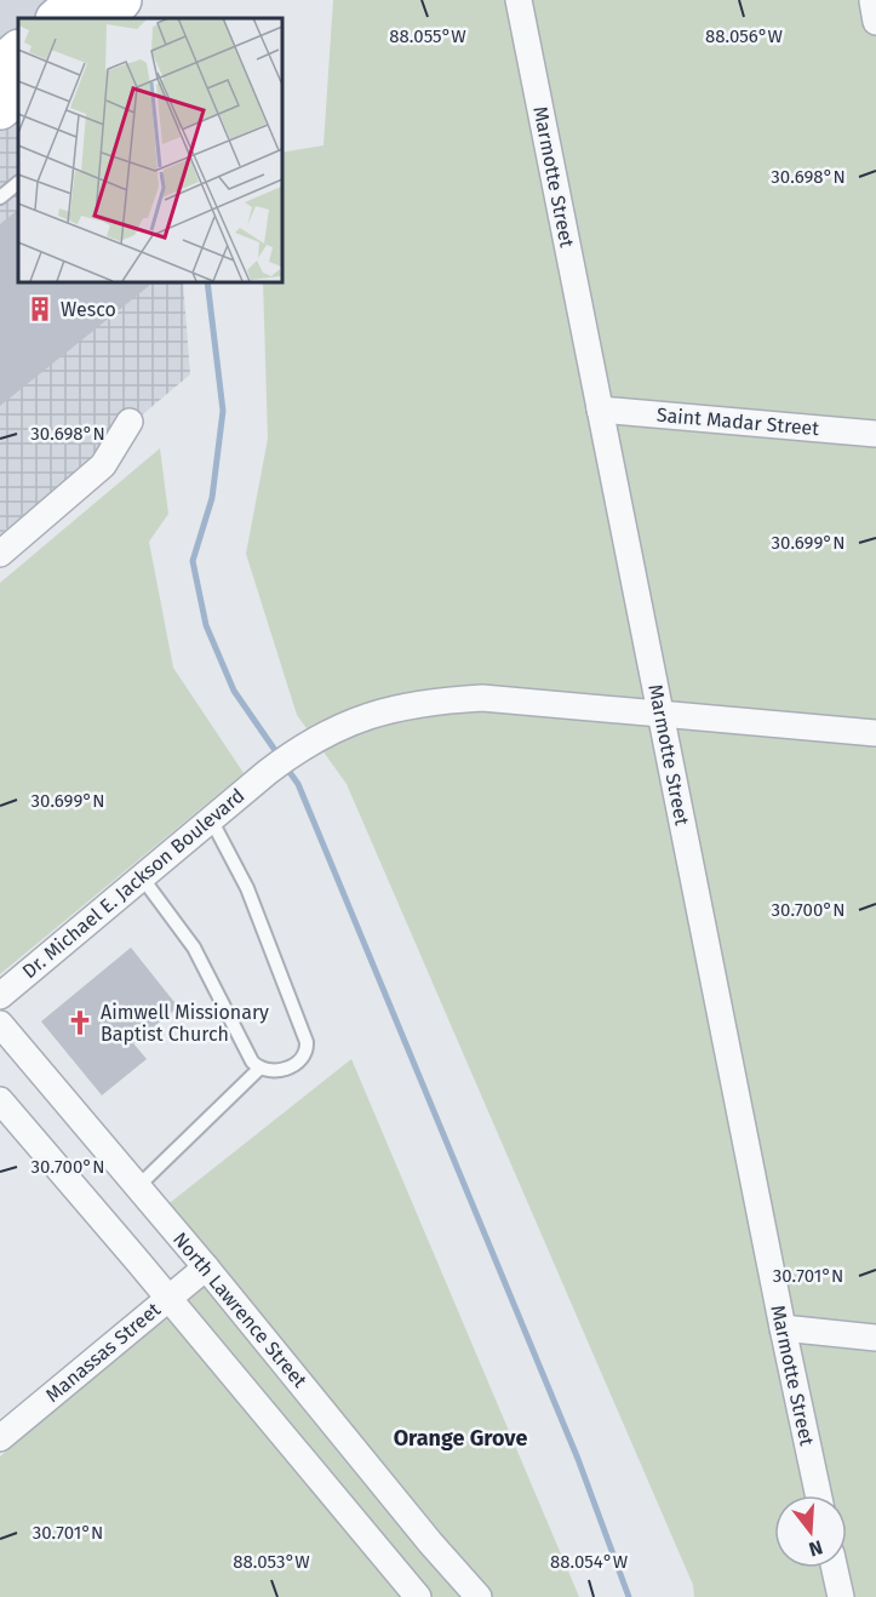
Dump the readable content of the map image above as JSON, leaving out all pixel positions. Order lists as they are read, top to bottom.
{
  "streets": {
    "street": [
      "Marmotte Street",
      "Saint Madar Street",
      "Dr. Michael E. Jackson Boulevard",
      "North Lawrence Street",
      "Manassas Street"
    ]
  },
  "crossings": [
    ["Marmotte Street", "Saint Madar Street"],
    ["Marmotte Street", "Dr. Michael E. Jackson Boulevard"],
    ["North Lawrence Street", "Manassas Street"]
  ],
  "districts": ["Orange Grove"],
  "places": {
    "building": ["Wesco"],
    "church": ["Aimwell Missionary Baptist Church"]
  },
  "north": "bottom",
  "coordinates": [
    "88.055°W",
    "88.056°W",
    "30.698°N",
    "30.699°N",
    "30.700°N",
    "30.701°N",
    "88.053°W",
    "88.054°W"
  ]
}
